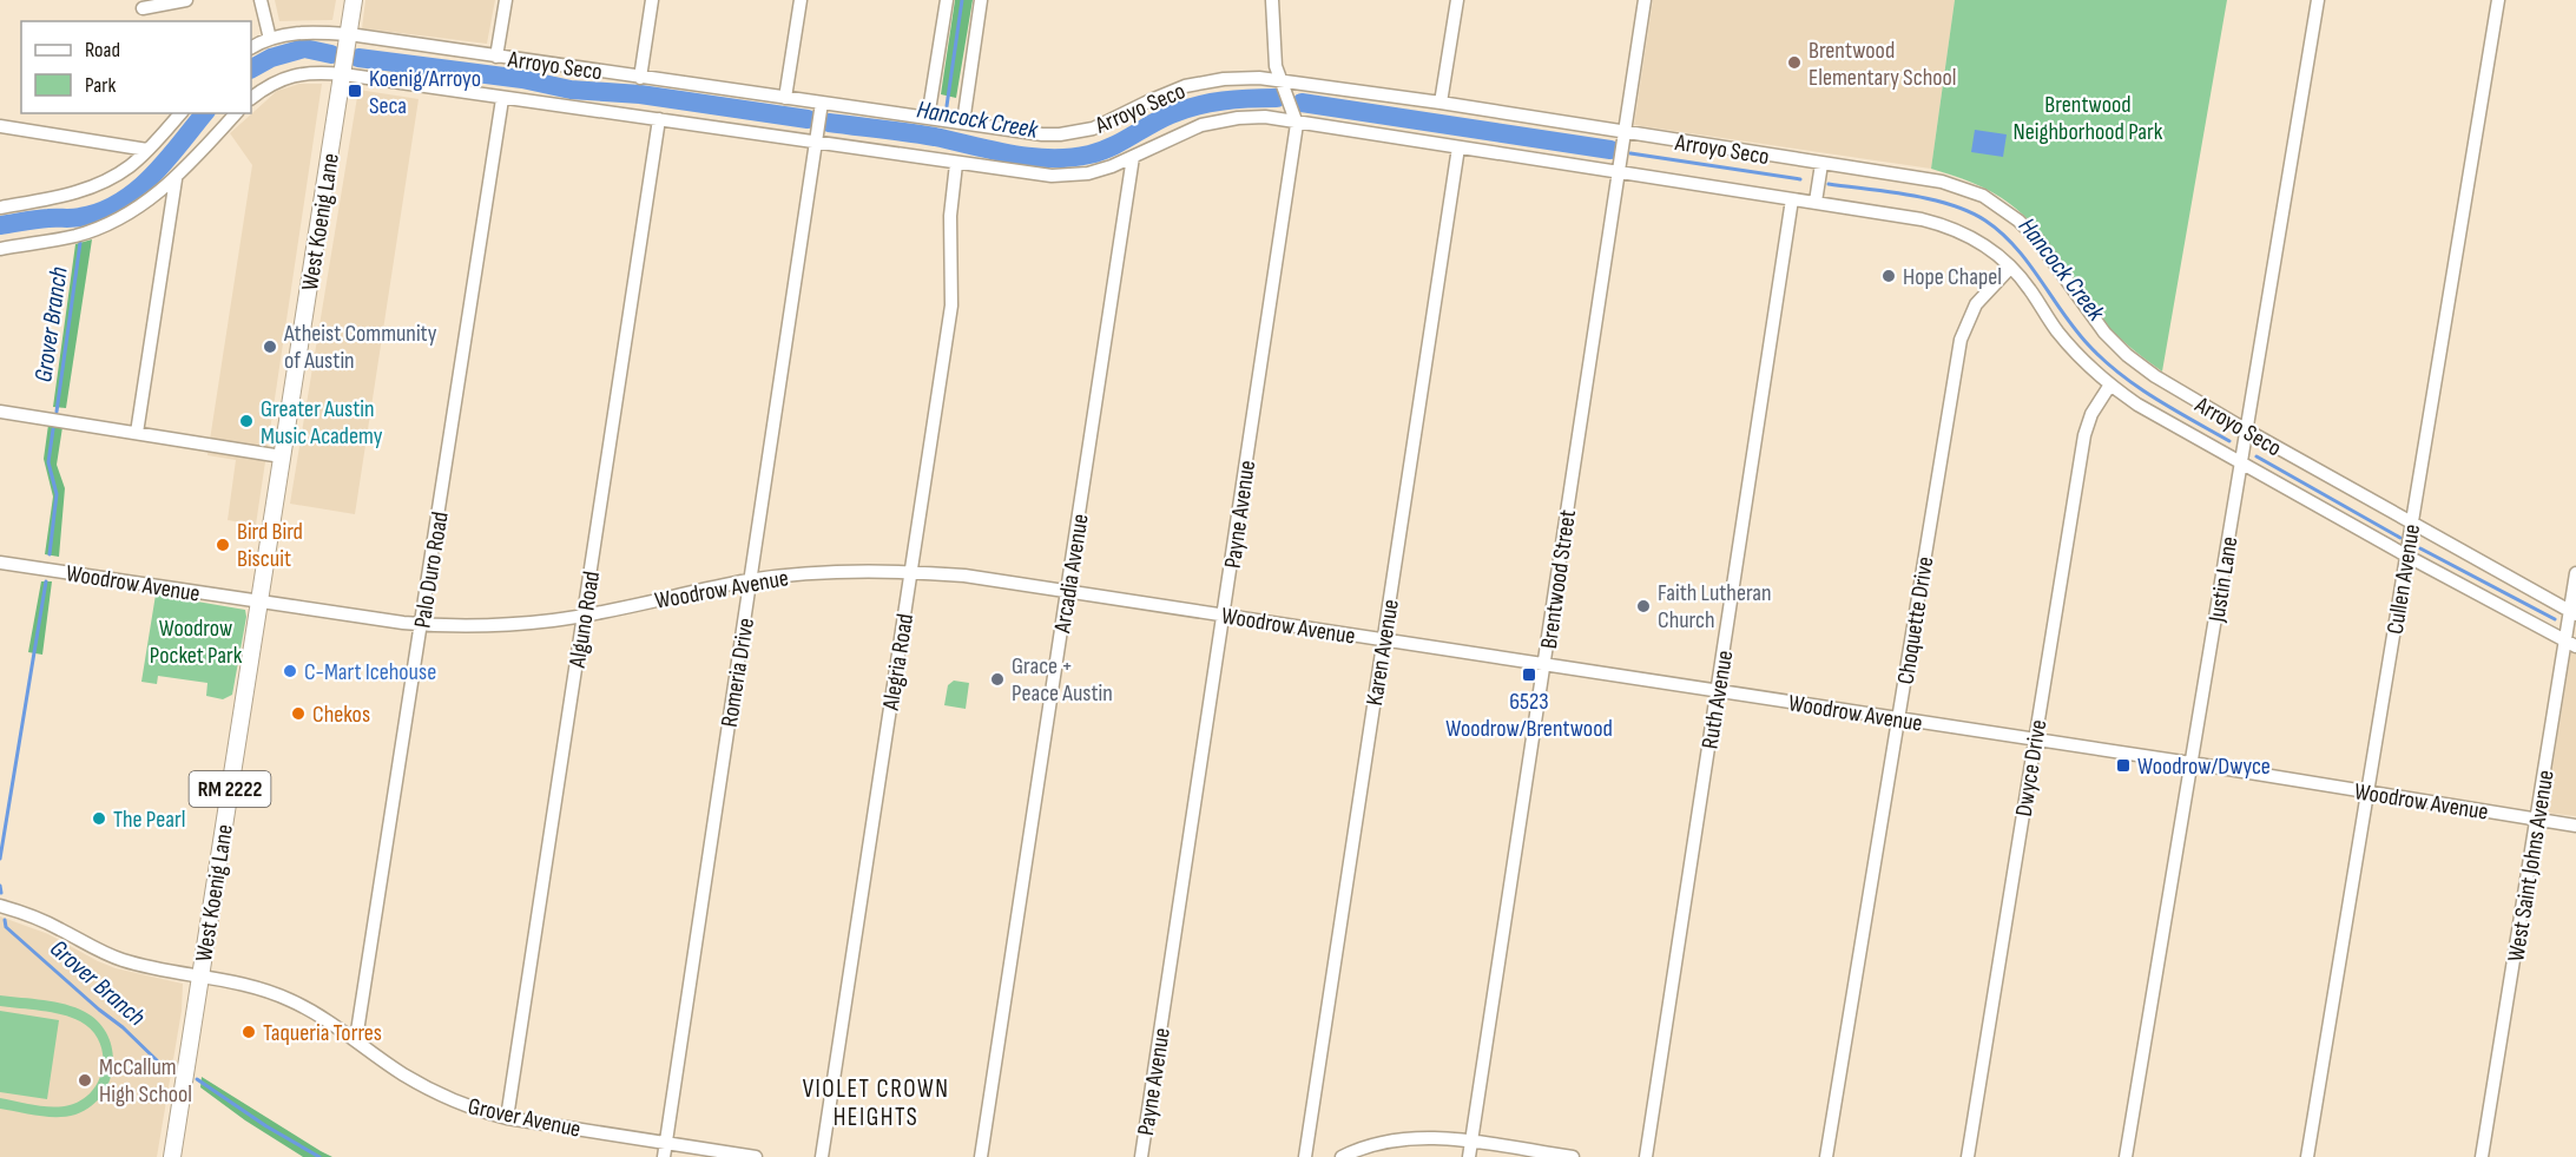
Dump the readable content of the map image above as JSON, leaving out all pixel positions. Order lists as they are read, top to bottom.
{
  "streets": {
    "main road": ["West Koenig Lane", "RM 2222"],
    "street": [
      "Arroyo Seco",
      "Payne Avenue",
      "Palo Duro Road",
      "Arcadia Avenue",
      "Brentwood Street",
      "Justin Lane",
      "Cullen Avenue",
      "Woodrow Avenue",
      "Alguno Road",
      "Choquette Drive",
      "Karen Avenue",
      "Alegria Road",
      "Romeria Drive",
      "Ruth Avenue",
      "Dwyce Drive",
      "West Saint Johns Avenue",
      "Grover Avenue"
    ]
  },
  "crossings": [
    ["Arroyo Seco", "West Koenig Lane"],
    ["Arroyo Seco", "Payne Avenue"],
    ["Arroyo Seco", "Palo Duro Road"],
    ["Arroyo Seco", "Arcadia Avenue"],
    ["Arroyo Seco", "Brentwood Street"],
    ["Arroyo Seco", "Justin Lane"],
    ["Arroyo Seco", "Cullen Avenue"],
    ["Arroyo Seco", "Alguno Road"],
    ["Arroyo Seco", "Choquette Drive"],
    ["Arroyo Seco", "Karen Avenue"],
    ["Arroyo Seco", "Alegria Road"],
    ["Arroyo Seco", "Romeria Drive"],
    ["Arroyo Seco", "Ruth Avenue"],
    ["Arroyo Seco", "Dwyce Drive"],
    ["Arroyo Seco", "West Saint Johns Avenue"],
    ["West Koenig Lane", "Woodrow Avenue"],
    ["West Koenig Lane", "Grover Avenue"],
    ["Payne Avenue", "Woodrow Avenue"],
    ["Palo Duro Road", "Woodrow Avenue"],
    ["Palo Duro Road", "Grover Avenue"],
    ["Arcadia Avenue", "Woodrow Avenue"],
    ["Brentwood Street", "Woodrow Avenue"],
    ["Justin Lane", "Woodrow Avenue"],
    ["Cullen Avenue", "Woodrow Avenue"],
    ["Woodrow Avenue", "Alguno Road"],
    ["Woodrow Avenue", "Choquette Drive"],
    ["Woodrow Avenue", "Karen Avenue"],
    ["Woodrow Avenue", "Alegria Road"],
    ["Woodrow Avenue", "Romeria Drive"],
    ["Woodrow Avenue", "Ruth Avenue"],
    ["Woodrow Avenue", "Dwyce Drive"],
    ["Woodrow Avenue", "West Saint Johns Avenue"],
    ["Alguno Road", "Grover Avenue"],
    ["Romeria Drive", "Grover Avenue"]
  ],
  "districts": ["VIOLET CROWN HEIGHTS"],
  "water": ["Hancock Creek", "Grover Branch"],
  "parks": ["Brentwood Neighborhood Park", "Woodrow Pocket Park"],
  "places": {
    "other": [
      "Brentwood Elementary School",
      "Hope Chapel",
      "Atheist Community of Austin",
      "Greater Austin Music Academy",
      "Bird Bird Biscuit",
      "Faith Lutheran Church",
      "C-Mart Icehouse",
      "Grace + Peace Austin",
      "Chekos",
      "The Pearl",
      "Taqueria Torres",
      "McCallum High School"
    ],
    "transit": ["Koenig/Arroyo Seca", "6523 Woodrow/Brentwood", "Woodrow/Dwyce"]
  },
  "legend": ["Road", "Park"]
}
